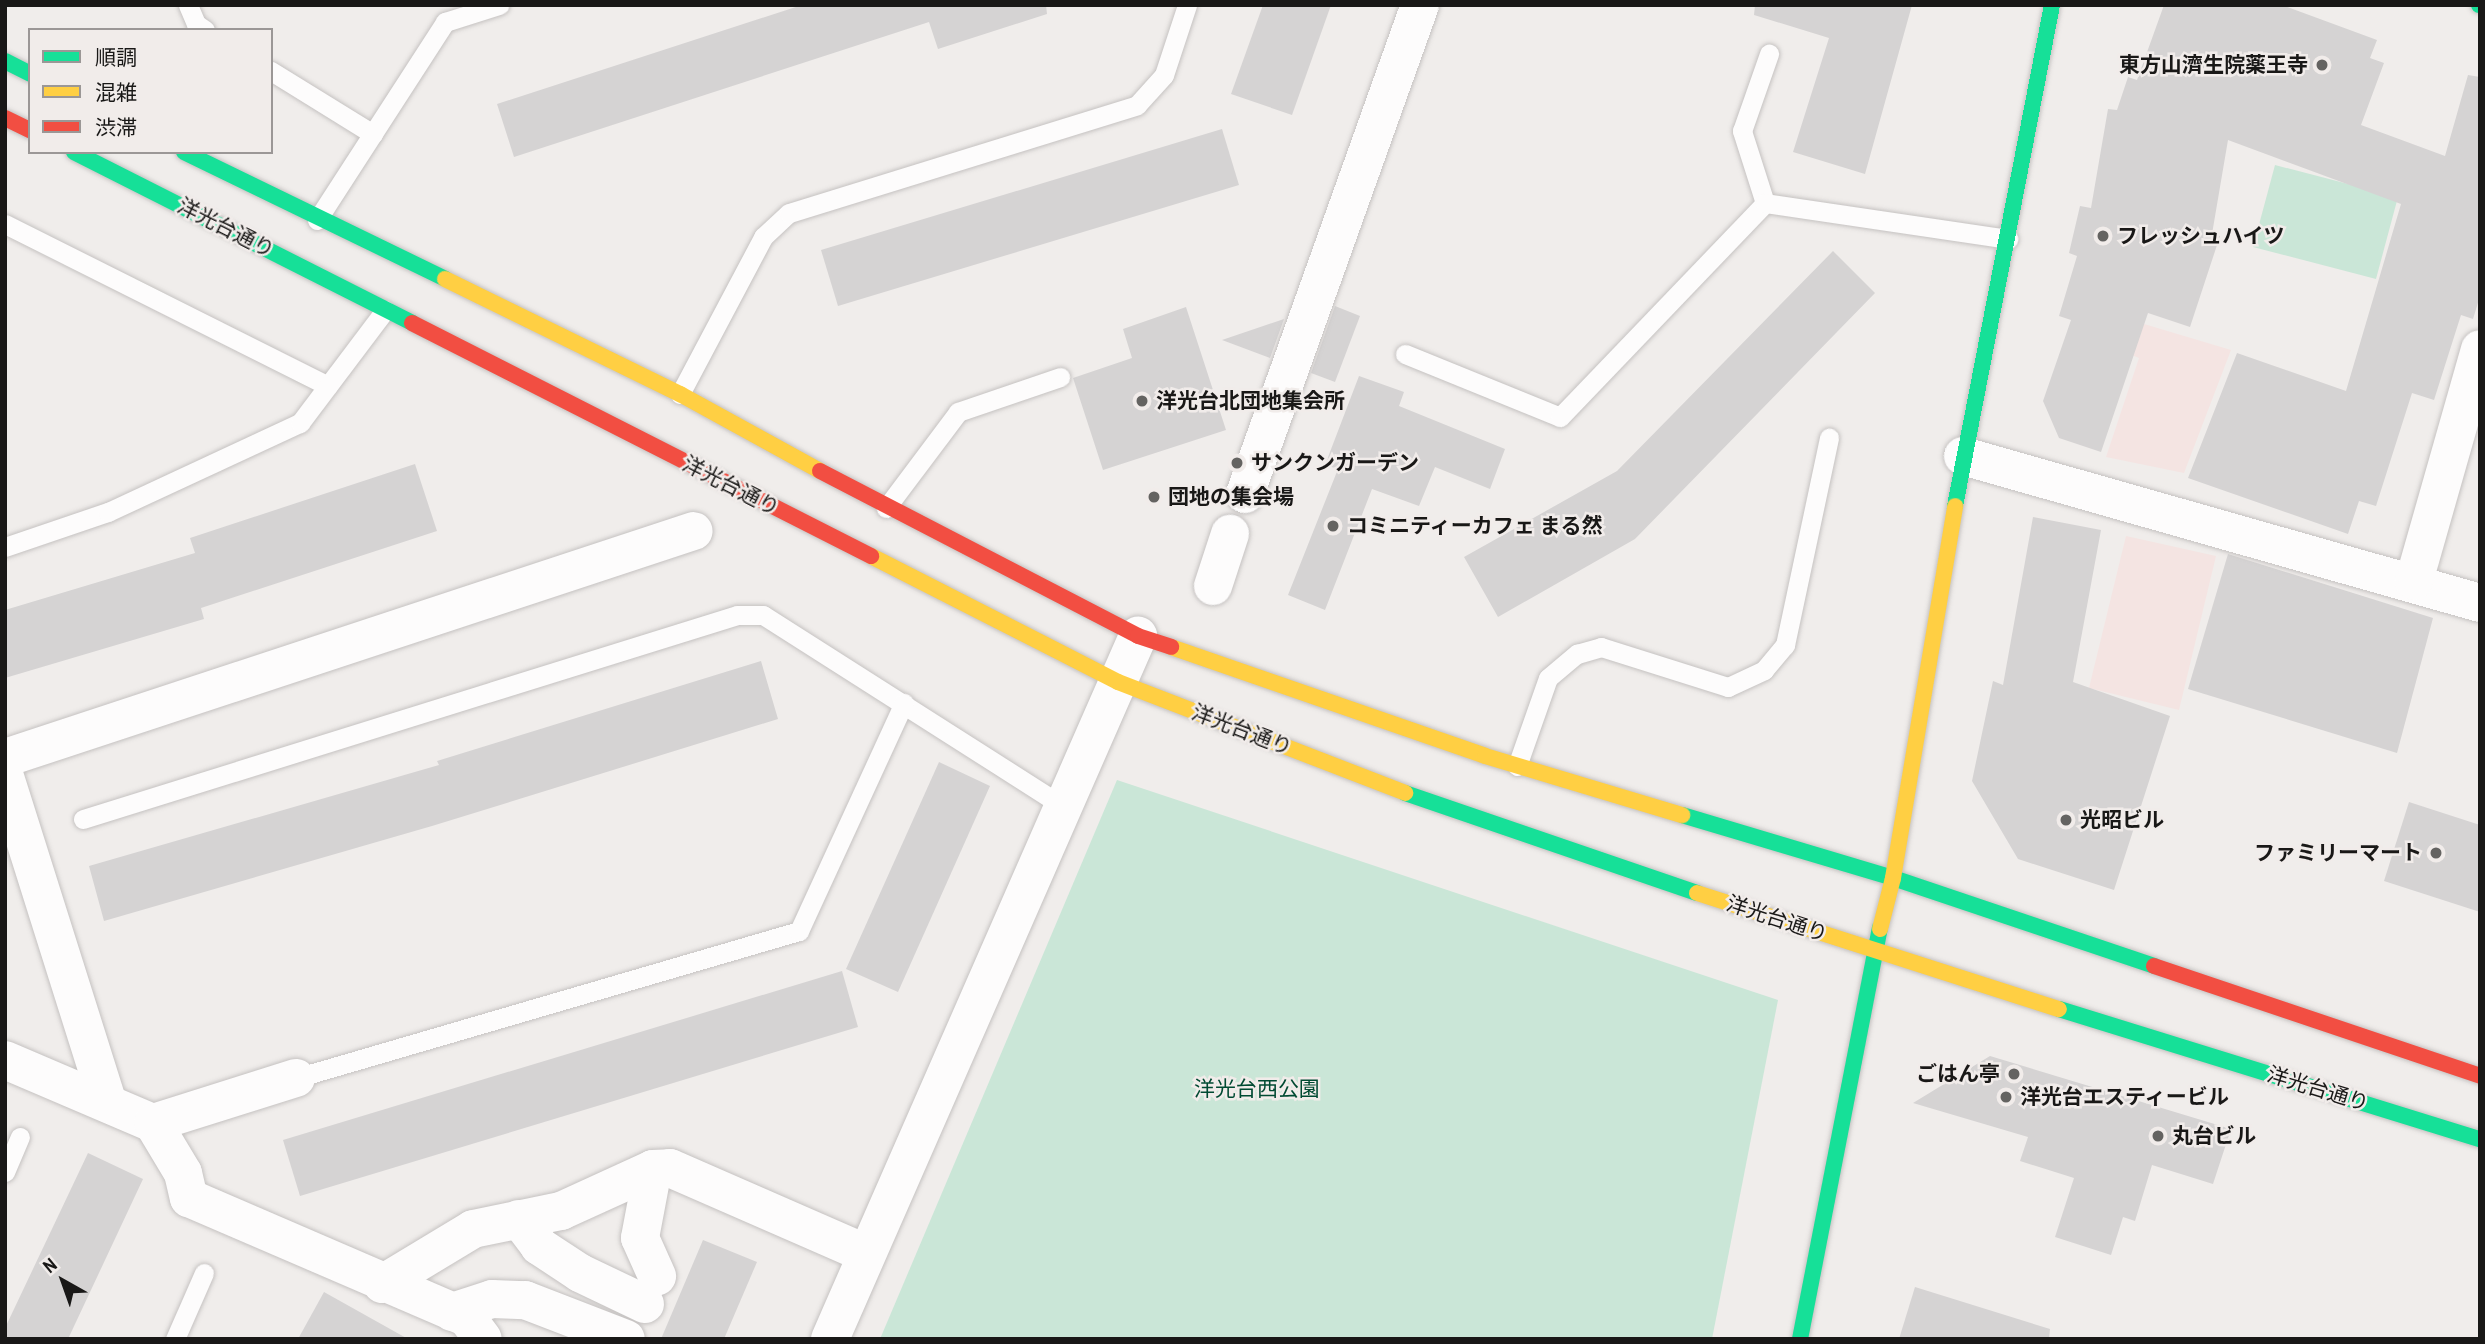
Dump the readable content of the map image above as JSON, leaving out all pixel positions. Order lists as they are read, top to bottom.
{
  "streets": {
    "street": ["洋光台通り"]
  },
  "parks": ["洋光台西公園"],
  "places": [
    "東方山濟生院薬王寺",
    "フレッシュハイツ",
    "洋光台北団地集会所",
    "サンクンガーデン",
    "団地の集会場",
    "コミニティーカフェ まる然",
    "光昭ビル",
    "ファミリーマート",
    "ごはん亭",
    "洋光台エスティービル",
    "丸台ビル"
  ],
  "legend": ["順調", "混雑", "渋滞"],
  "north": "top left"
}
